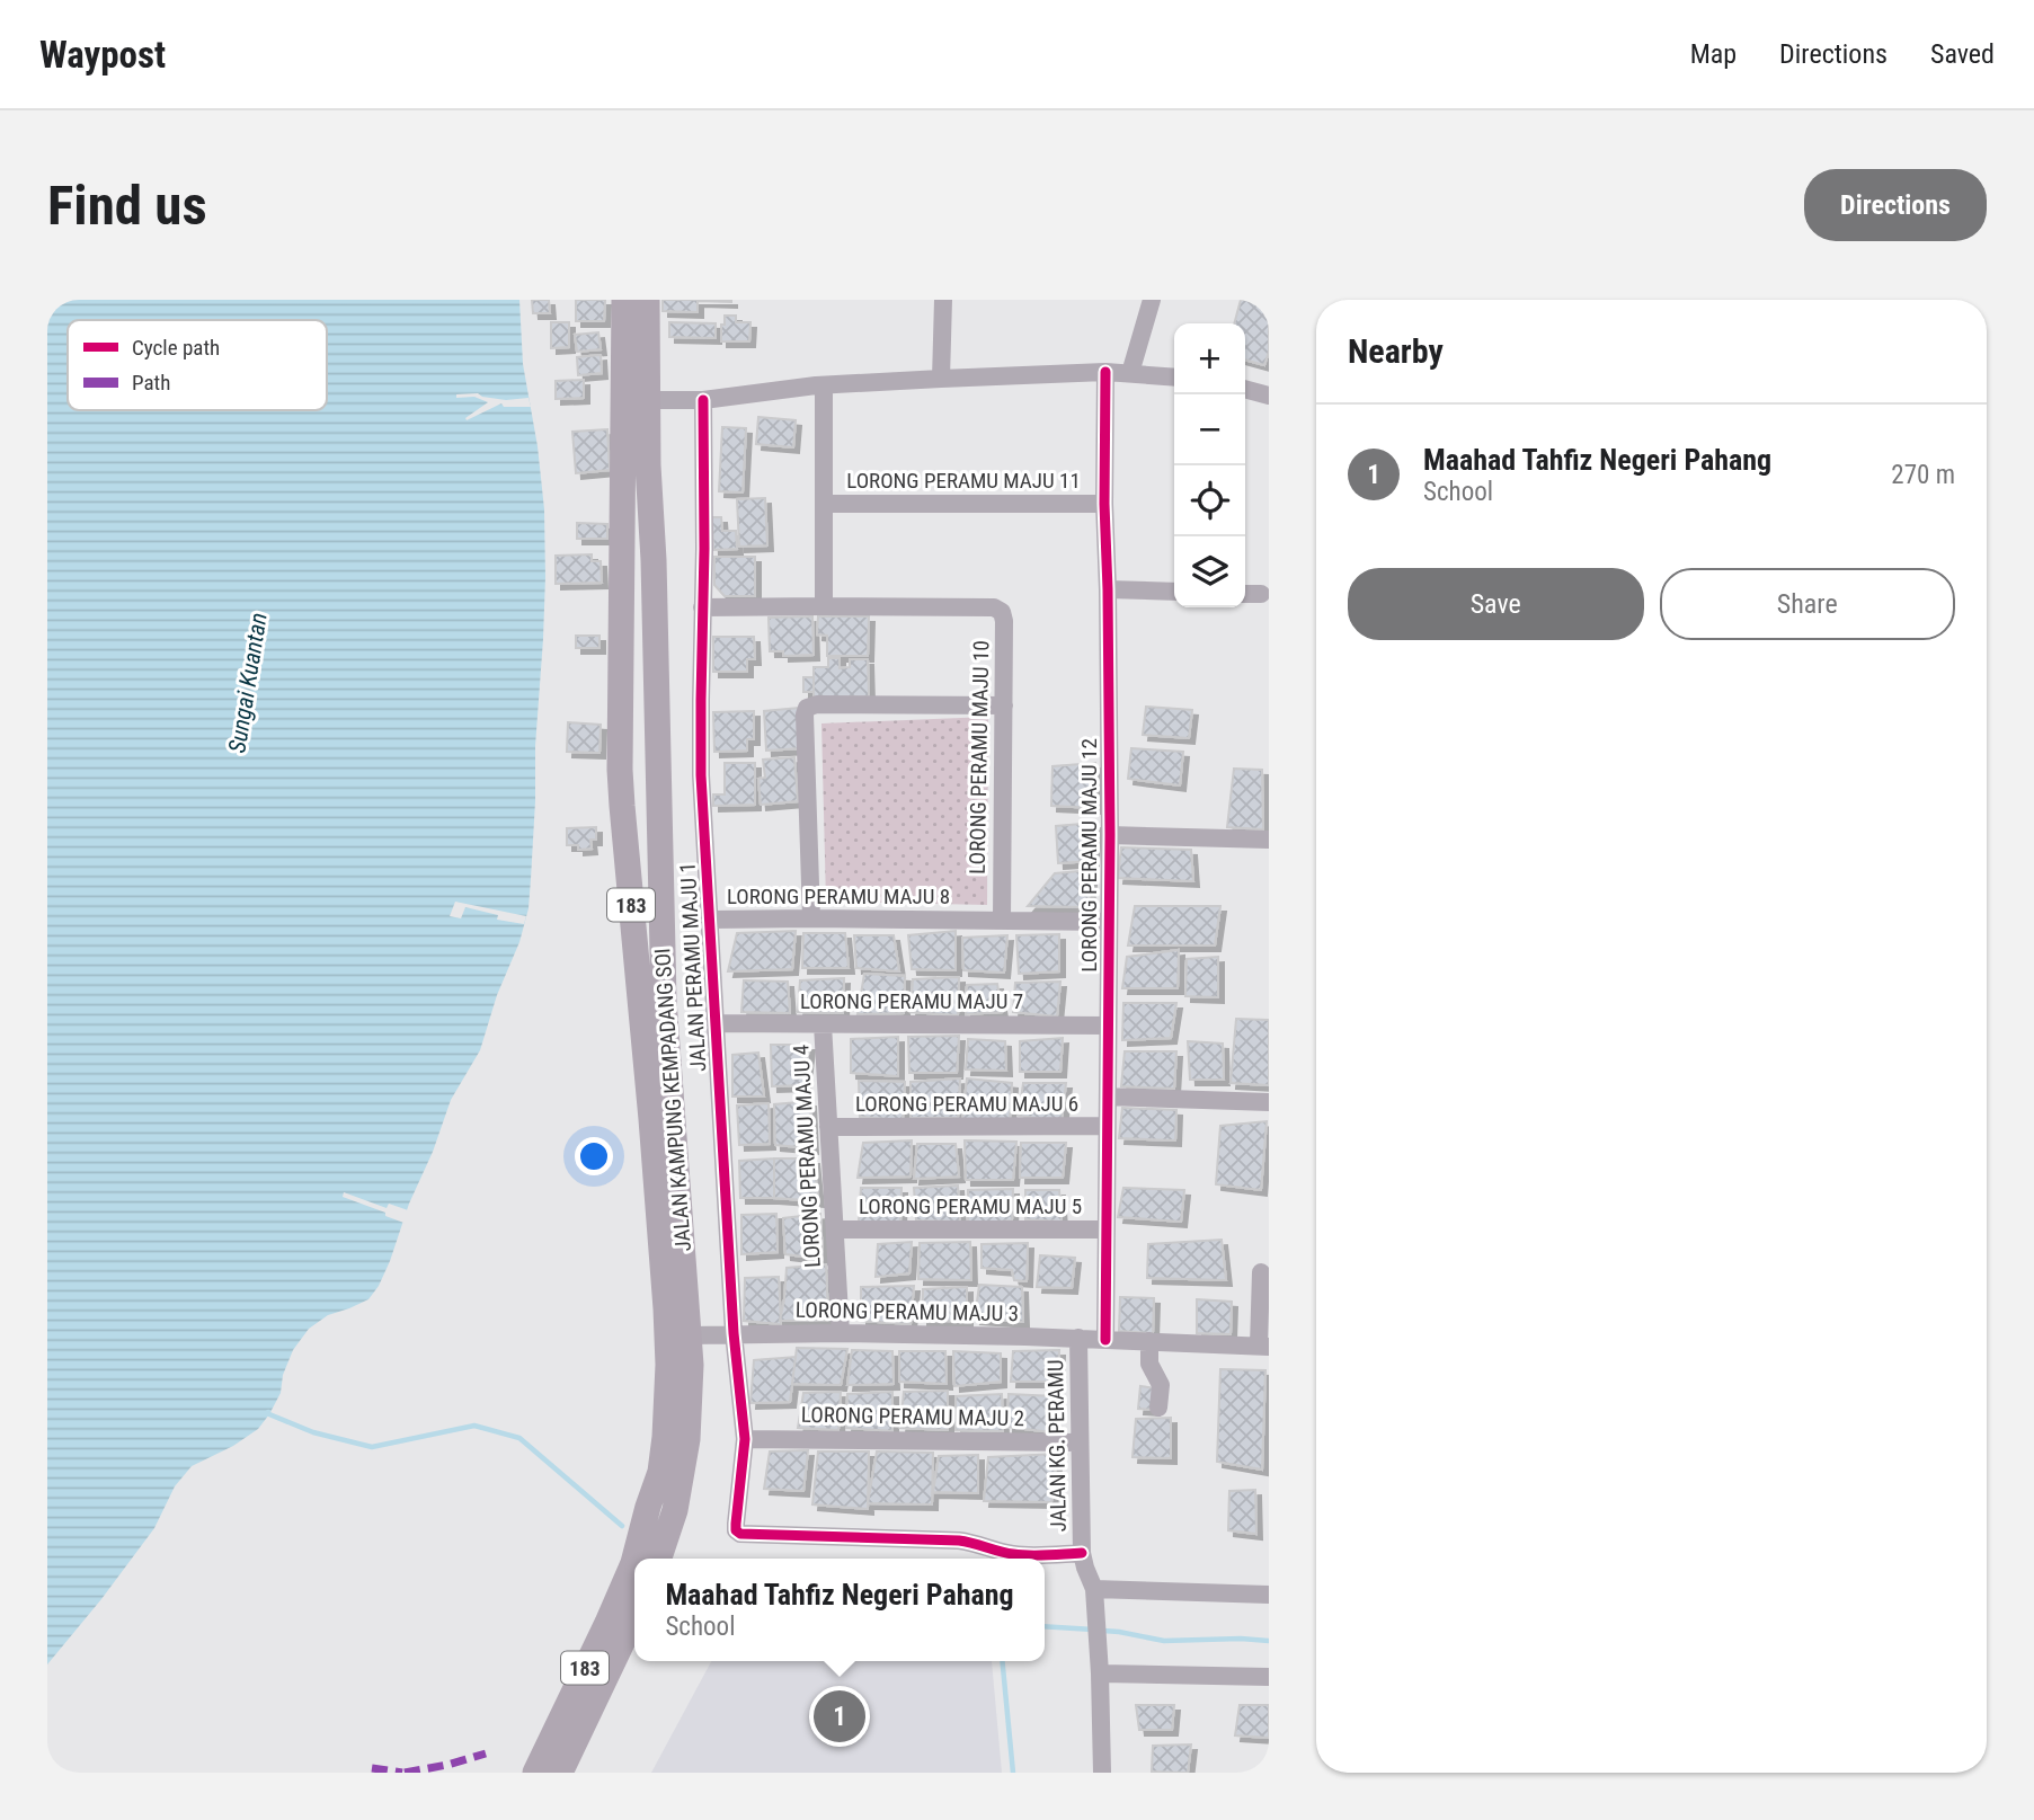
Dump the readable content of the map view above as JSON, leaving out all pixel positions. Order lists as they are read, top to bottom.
{
  "streets": {
    "highway": ["183", "JALAN KAMPUNG KEMPADANG SOI"],
    "street": [
      "LORONG PERAMU MAJU 11",
      "LORONG PERAMU MAJU 10",
      "LORONG PERAMU MAJU 12",
      "LORONG PERAMU MAJU 8",
      "JALAN PERAMU MAJU 1",
      "LORONG PERAMU MAJU 7",
      "LORONG PERAMU MAJU 6",
      "LORONG PERAMU MAJU 4",
      "LORONG PERAMU MAJU 5",
      "LORONG PERAMU MAJU 3",
      "LORONG PERAMU MAJU 2",
      "JALAN KG. PERAMU"
    ]
  },
  "crossings": [
    ["LORONG PERAMU MAJU 11", "LORONG PERAMU MAJU 12"],
    ["LORONG PERAMU MAJU 10", "LORONG PERAMU MAJU 8"],
    ["LORONG PERAMU MAJU 10", "JALAN PERAMU MAJU 1"],
    ["LORONG PERAMU MAJU 12", "LORONG PERAMU MAJU 8"],
    ["LORONG PERAMU MAJU 12", "LORONG PERAMU MAJU 7"],
    ["LORONG PERAMU MAJU 12", "LORONG PERAMU MAJU 6"],
    ["LORONG PERAMU MAJU 12", "LORONG PERAMU MAJU 5"],
    ["LORONG PERAMU MAJU 12", "LORONG PERAMU MAJU 3"],
    ["LORONG PERAMU MAJU 8", "JALAN PERAMU MAJU 1"],
    ["JALAN PERAMU MAJU 1", "LORONG PERAMU MAJU 7"],
    ["JALAN PERAMU MAJU 1", "LORONG PERAMU MAJU 3"],
    ["JALAN PERAMU MAJU 1", "LORONG PERAMU MAJU 2"],
    ["JALAN PERAMU MAJU 1", "JALAN KG. PERAMU"],
    ["LORONG PERAMU MAJU 7", "LORONG PERAMU MAJU 4"],
    ["JALAN KAMPUNG KEMPADANG SOI", "LORONG PERAMU MAJU 3"],
    ["LORONG PERAMU MAJU 6", "LORONG PERAMU MAJU 4"],
    ["LORONG PERAMU MAJU 4", "LORONG PERAMU MAJU 5"],
    ["LORONG PERAMU MAJU 4", "LORONG PERAMU MAJU 3"],
    ["LORONG PERAMU MAJU 3", "JALAN KG. PERAMU"],
    ["LORONG PERAMU MAJU 2", "JALAN KG. PERAMU"]
  ],
  "water": ["Sungai Kuantan"],
  "legend": ["Cycle path", "Path"],
  "page": {
    "header": "Waypost",
    "nav": ["Map", "Directions", "Saved"],
    "buttons": [
      "Directions",
      ["Save", "Share"]
    ],
    "title": "Find us",
    "heading": "Nearby",
    "map_buttons": ["+", "−"],
    "list": [
      {
        "mark": "1",
        "name": "Maahad Tahfiz Negeri Pahang",
        "note": "School",
        "value": "270 m"
      }
    ],
    "popup": ["Maahad Tahfiz Negeri Pahang", "School"],
    "pins": "1"
  }
}
